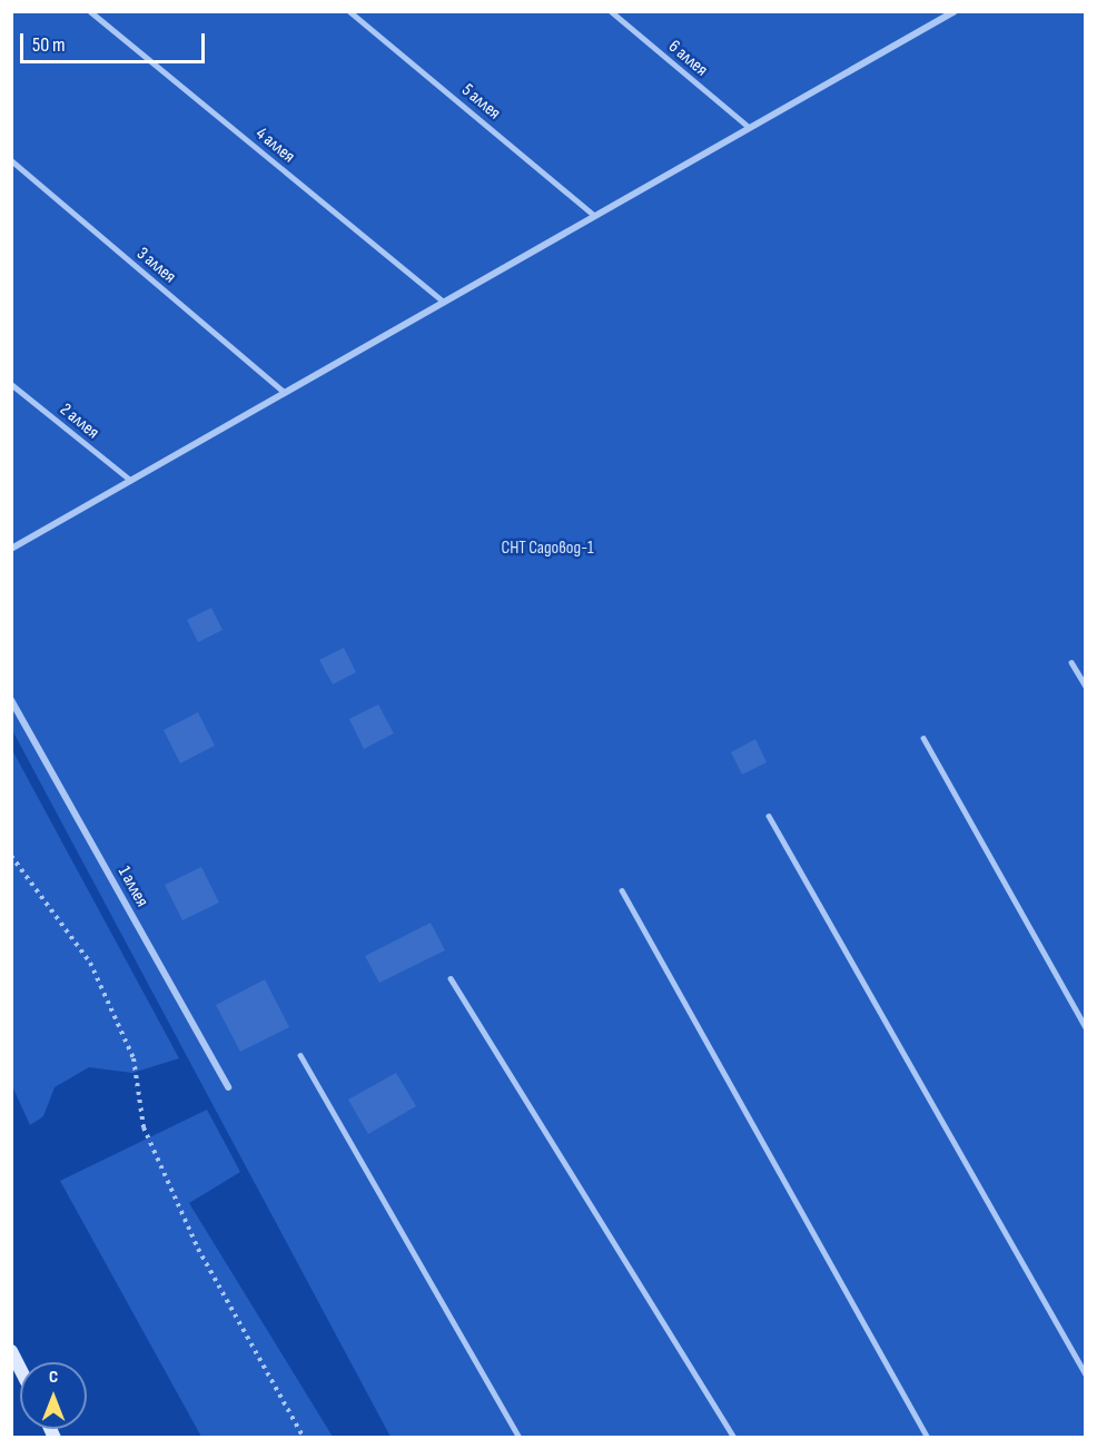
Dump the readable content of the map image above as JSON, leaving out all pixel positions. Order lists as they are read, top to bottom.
{
  "streets": {
    "street": ["1 аллея"],
    "lane": [
      "6 аллея",
      "5 аллея",
      "4 аллея",
      "3 аллея",
      "2 аллея"
    ]
  },
  "parks": ["СНТ Садовод-1"],
  "scale_bar": "50 m",
  "north": "top"
}
